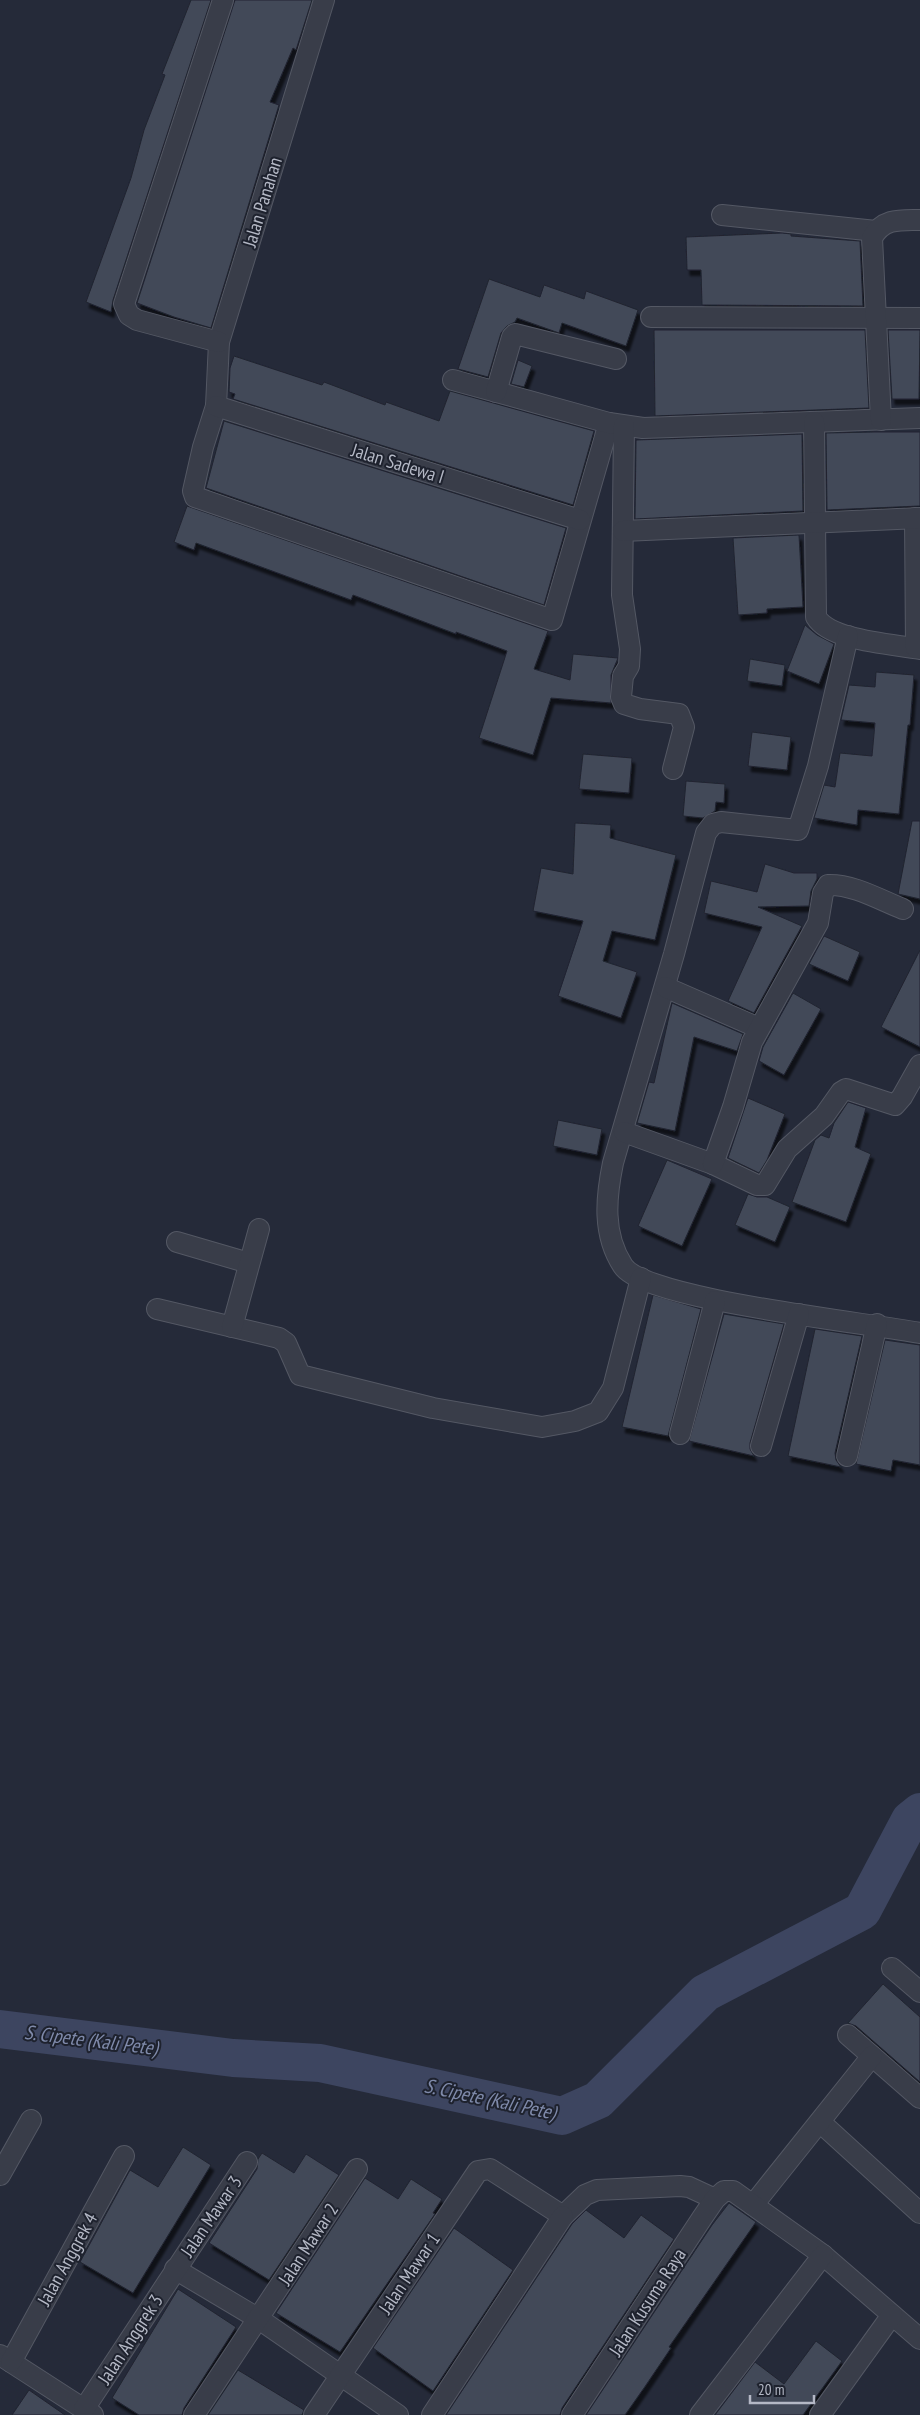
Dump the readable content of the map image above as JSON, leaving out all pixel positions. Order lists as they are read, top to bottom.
{
  "streets": {
    "street": [
      "Jalan Panahan",
      "Jalan Sadewa I",
      "Jalan Mawar 3",
      "Jalan Mawar 2",
      "Jalan Anggrek 4",
      "Jalan Mawar 1",
      "Jalan Kusuma Raya",
      "Jalan Anggrek 3"
    ]
  },
  "crossings": [
    ["Jalan Panahan", "Jalan Sadewa I"],
    ["Jalan Mawar 3", "Jalan Anggrek 3"]
  ],
  "water": ["S. Cipete (Kali Pete)"],
  "scale_bar": "20 m"
}
